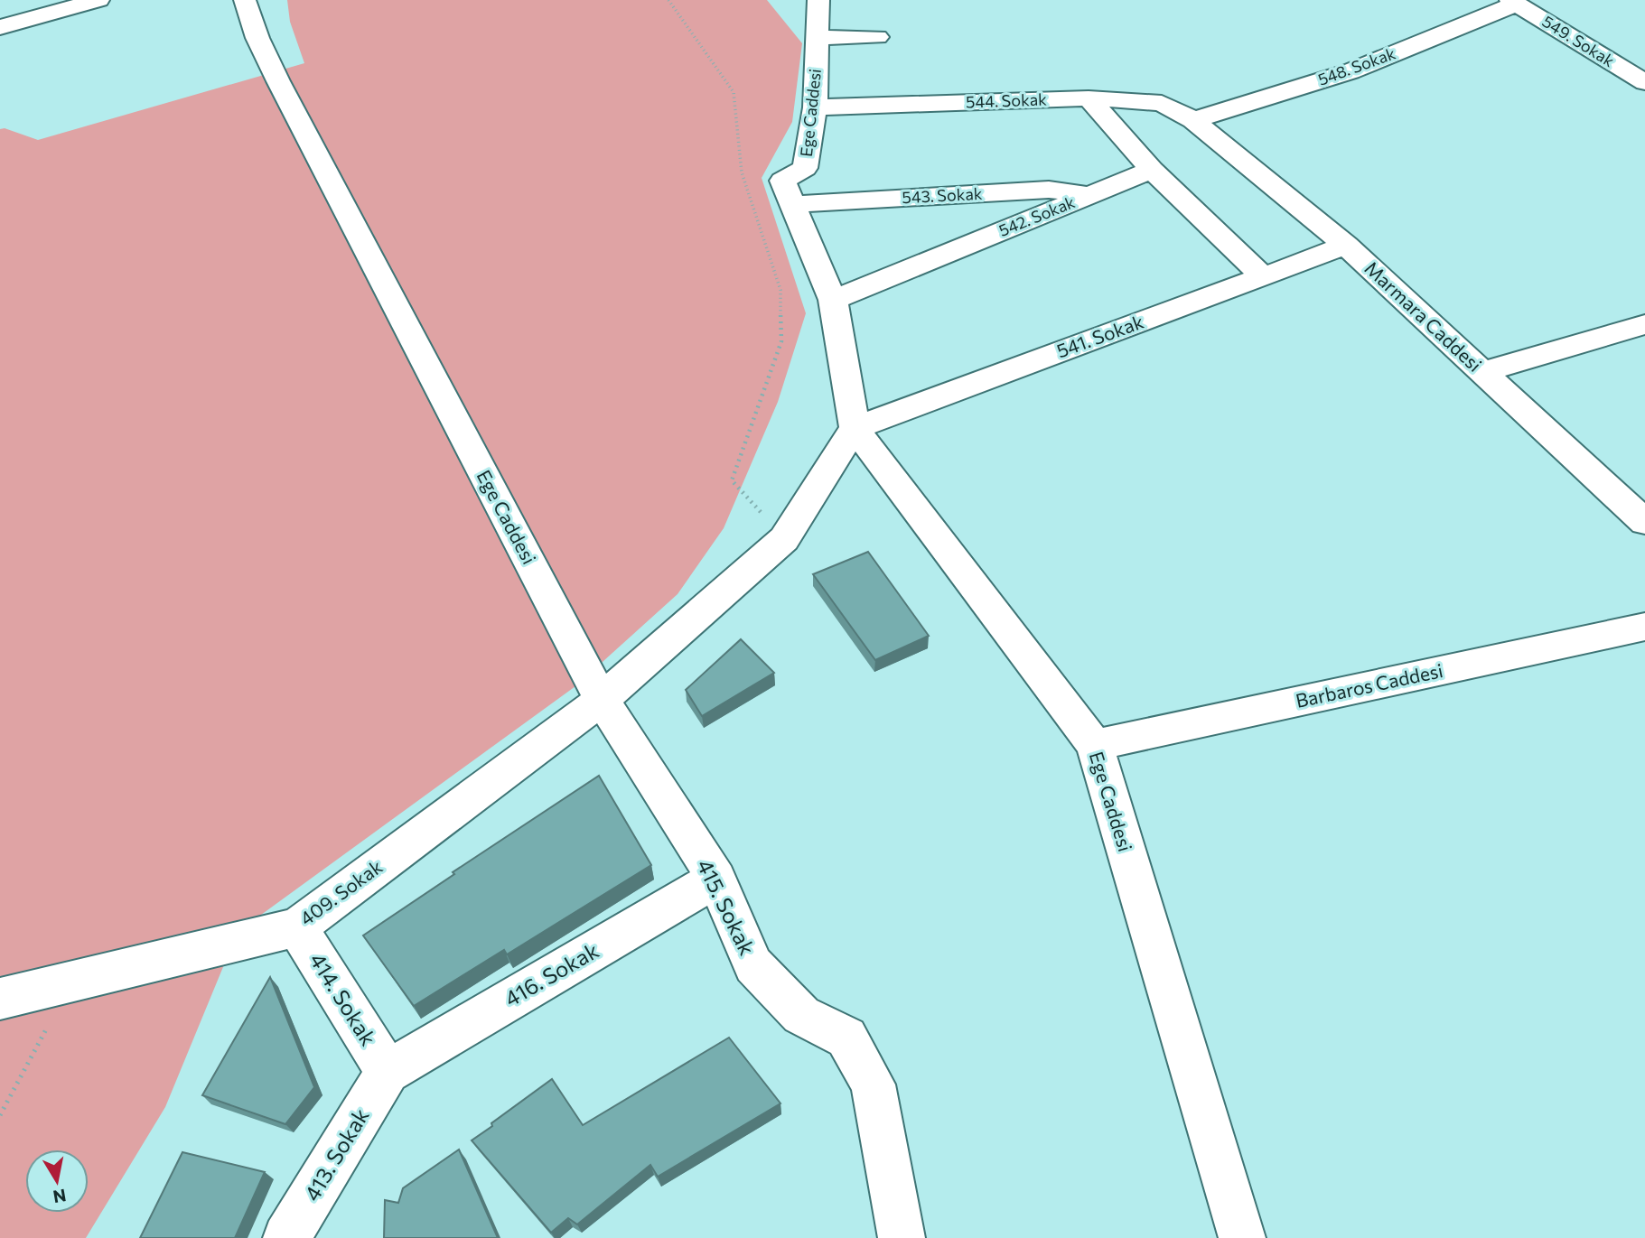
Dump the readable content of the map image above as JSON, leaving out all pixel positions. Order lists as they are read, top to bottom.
{
  "streets": {
    "street": [
      "549. Sokak",
      "548. Sokak",
      "544. Sokak",
      "Ege Caddesi",
      "543. Sokak",
      "542. Sokak",
      "Marmara Caddesi",
      "541. Sokak",
      "Barbaros Caddesi",
      "409. Sokak",
      "415. Sokak",
      "416. Sokak",
      "414. Sokak",
      "413. Sokak"
    ]
  },
  "crossings": [
    ["549. Sokak", "548. Sokak"],
    ["548. Sokak", "544. Sokak"],
    ["548. Sokak", "Marmara Caddesi"],
    ["544. Sokak", "Ege Caddesi"],
    ["544. Sokak", "Marmara Caddesi"],
    ["Ege Caddesi", "543. Sokak"],
    ["Ege Caddesi", "542. Sokak"],
    ["Ege Caddesi", "541. Sokak"],
    ["Ege Caddesi", "Barbaros Caddesi"],
    ["Ege Caddesi", "409. Sokak"],
    ["Ege Caddesi", "415. Sokak"],
    ["543. Sokak", "542. Sokak"],
    ["Marmara Caddesi", "541. Sokak"],
    ["409. Sokak", "415. Sokak"],
    ["409. Sokak", "414. Sokak"],
    ["415. Sokak", "416. Sokak"],
    ["416. Sokak", "414. Sokak"],
    ["416. Sokak", "413. Sokak"],
    ["414. Sokak", "413. Sokak"]
  ],
  "north": "bottom"
}
